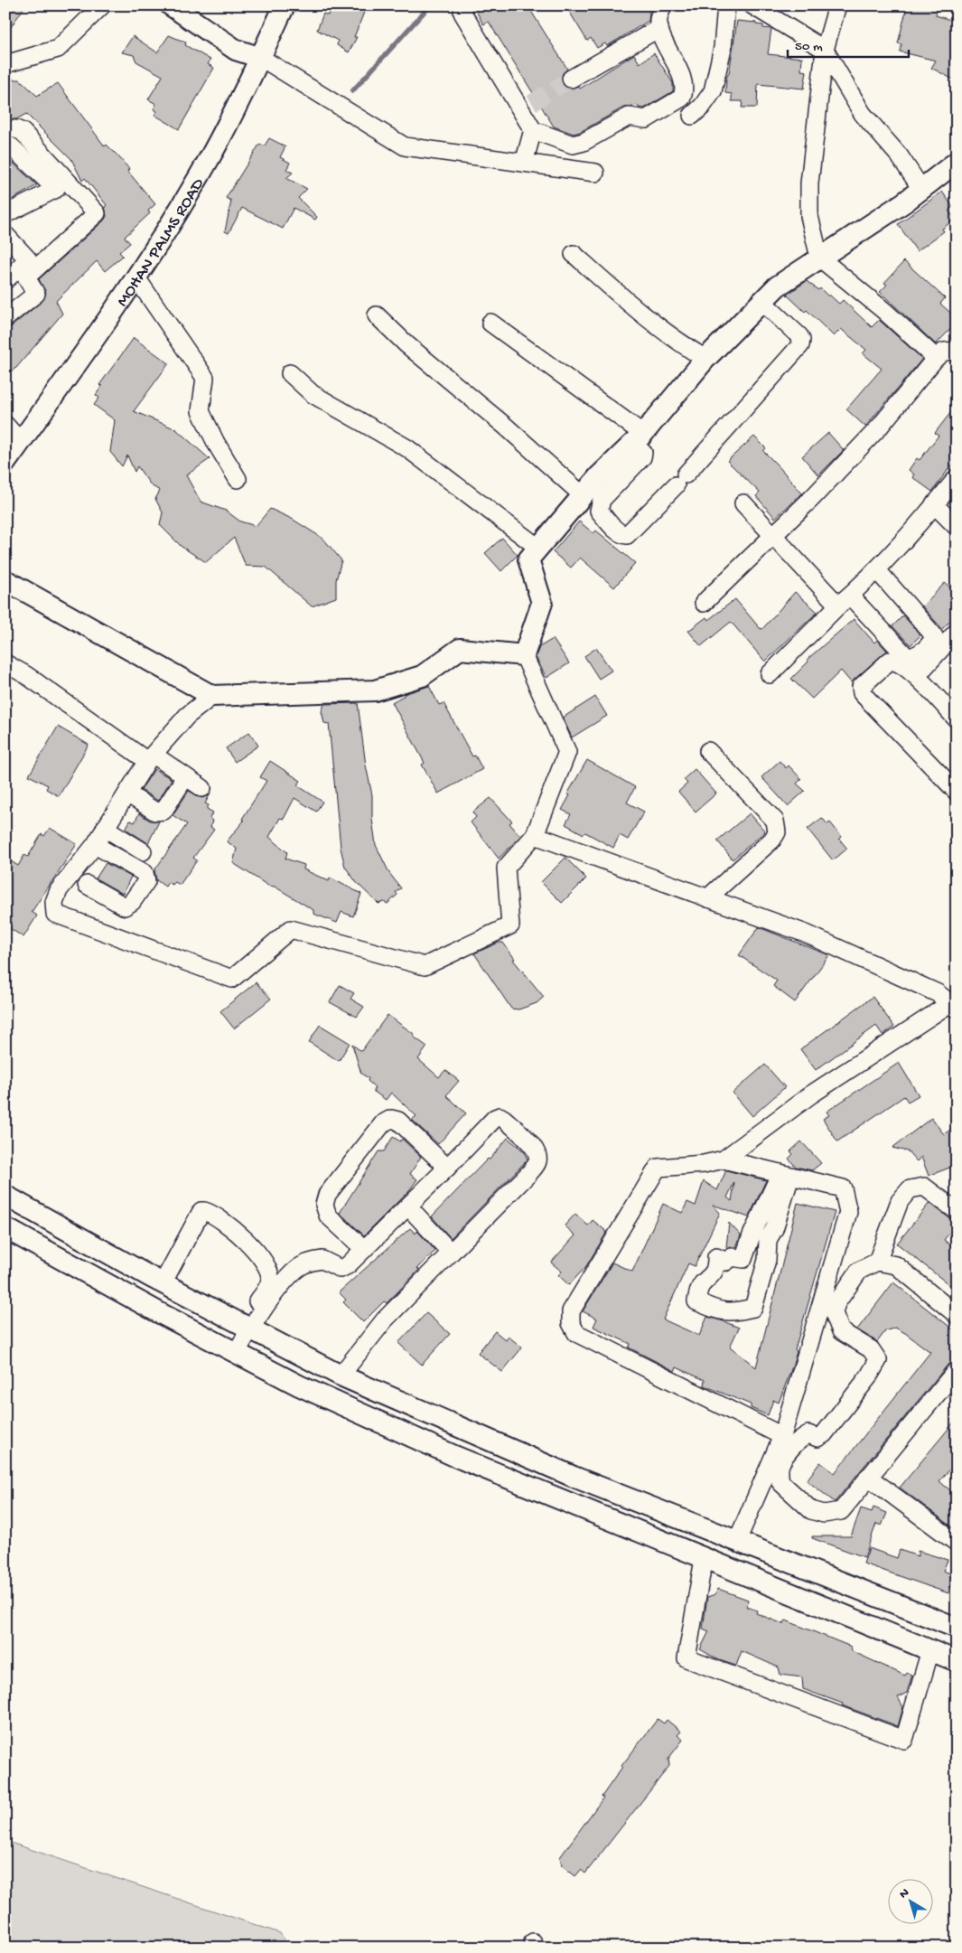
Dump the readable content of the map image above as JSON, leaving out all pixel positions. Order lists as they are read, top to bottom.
{
  "streets": {
    "street": ["MOHAN PALMS ROAD"]
  },
  "scale_bar": "50 m",
  "north": "top left"
}
